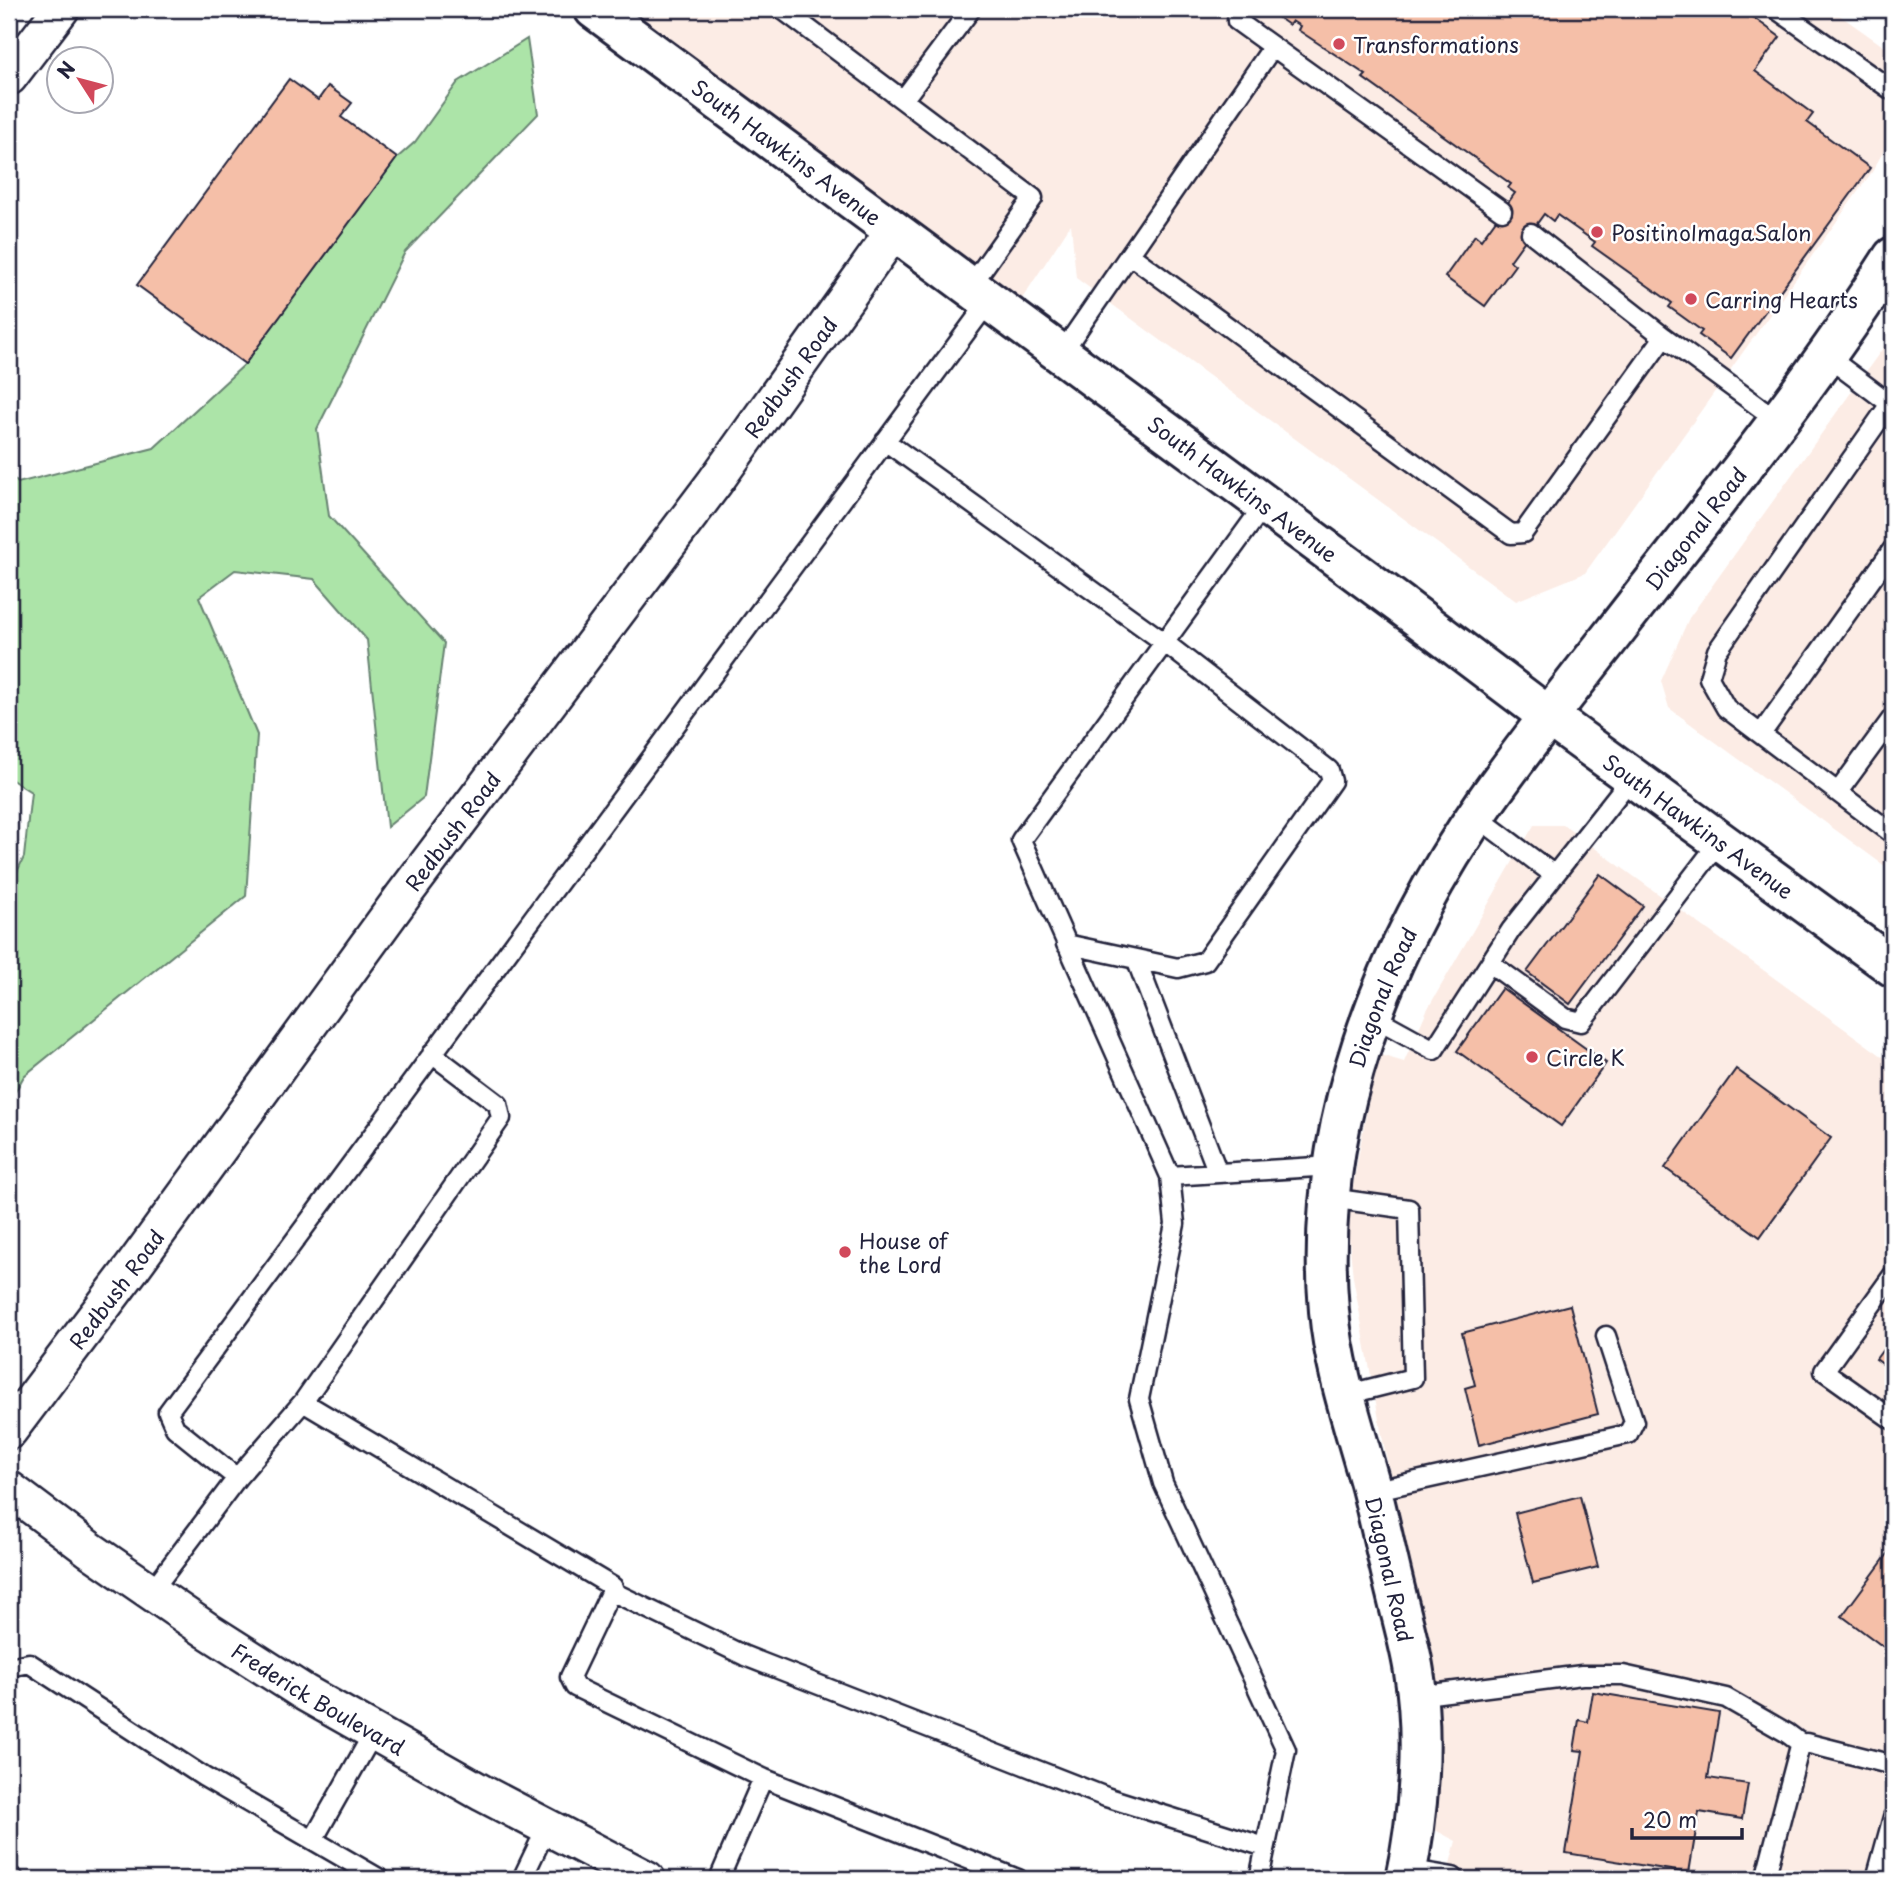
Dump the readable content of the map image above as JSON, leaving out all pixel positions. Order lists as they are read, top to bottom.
{
  "streets": {
    "street": [
      "South Hawkins Avenue",
      "Redbush Road",
      "Diagonal Road",
      "Frederick Boulevard"
    ]
  },
  "crossings": [
    ["South Hawkins Avenue", "Redbush Road"],
    ["South Hawkins Avenue", "Diagonal Road"]
  ],
  "places": [
    "Transformations",
    "PositinoImagaSalon",
    "Carring Hearts",
    "Circle K",
    "House of the Lord"
  ],
  "scale_bar": "20 m",
  "north": "top left"
}
